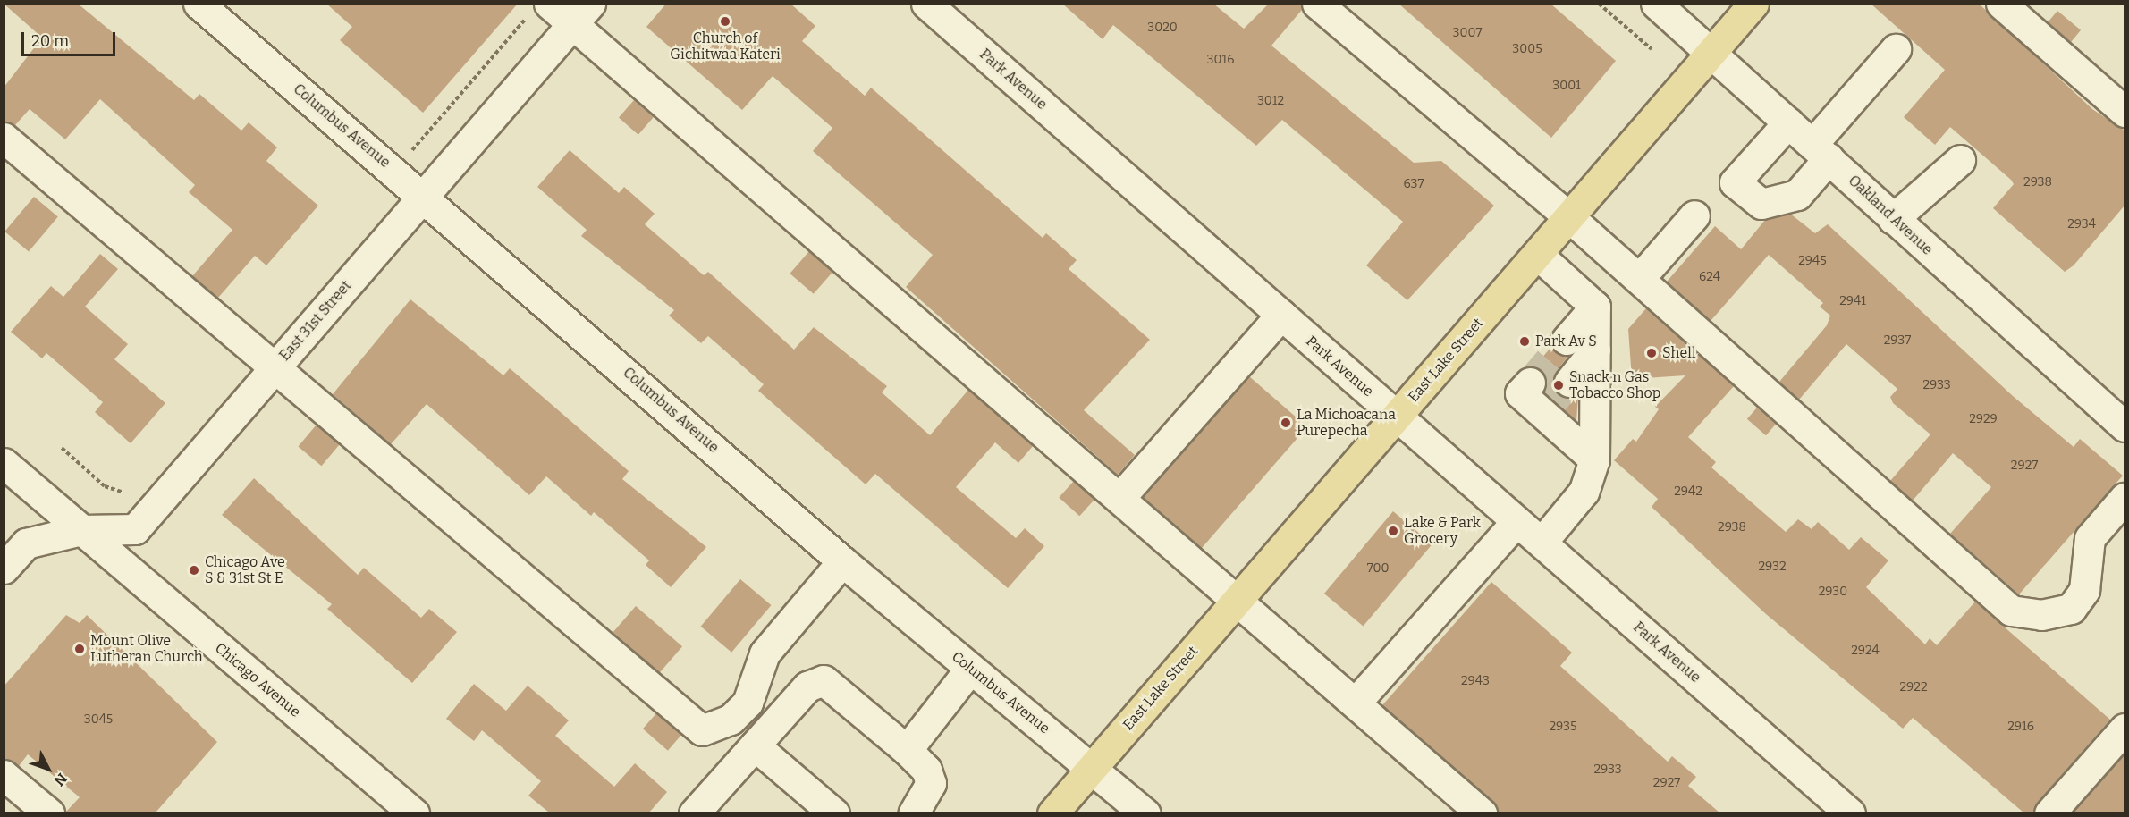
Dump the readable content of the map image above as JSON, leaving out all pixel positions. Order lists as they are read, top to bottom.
{
  "streets": {
    "main road": ["East Lake Street"],
    "street": [
      "Park Avenue",
      "Columbus Avenue",
      "Oakland Avenue",
      "East 31st Street",
      "Chicago Avenue"
    ]
  },
  "crossings": [
    ["Park Avenue", "East Lake Street"],
    ["Columbus Avenue", "East 31st Street"],
    ["Columbus Avenue", "East Lake Street"],
    ["Oakland Avenue", "East Lake Street"],
    ["East 31st Street", "Chicago Avenue"]
  ],
  "places": [
    "Church of Gichitwaa Kateri",
    "Park Av S",
    "Shell",
    "Snack n Gas Tobacco Shop",
    "La Michoacana Purepecha",
    "Lake & Park Grocery",
    "Chicago Ave S & 31st St E",
    "Mount Olive Lutheran Church"
  ],
  "house_numbers": [
    "3020",
    "3007",
    "3005",
    "3016",
    "3001",
    "3012",
    "2938",
    "637",
    "2934",
    "2945",
    "624",
    "2941",
    "2937",
    "2933",
    "2929",
    "2927",
    "2942",
    "2938",
    "2932",
    "700",
    "2930",
    "2924",
    "2943",
    "2922",
    "3045",
    "2935",
    "2916",
    "2933",
    "2927"
  ],
  "scale_bar": "20 m",
  "north": "bottom right"
}
